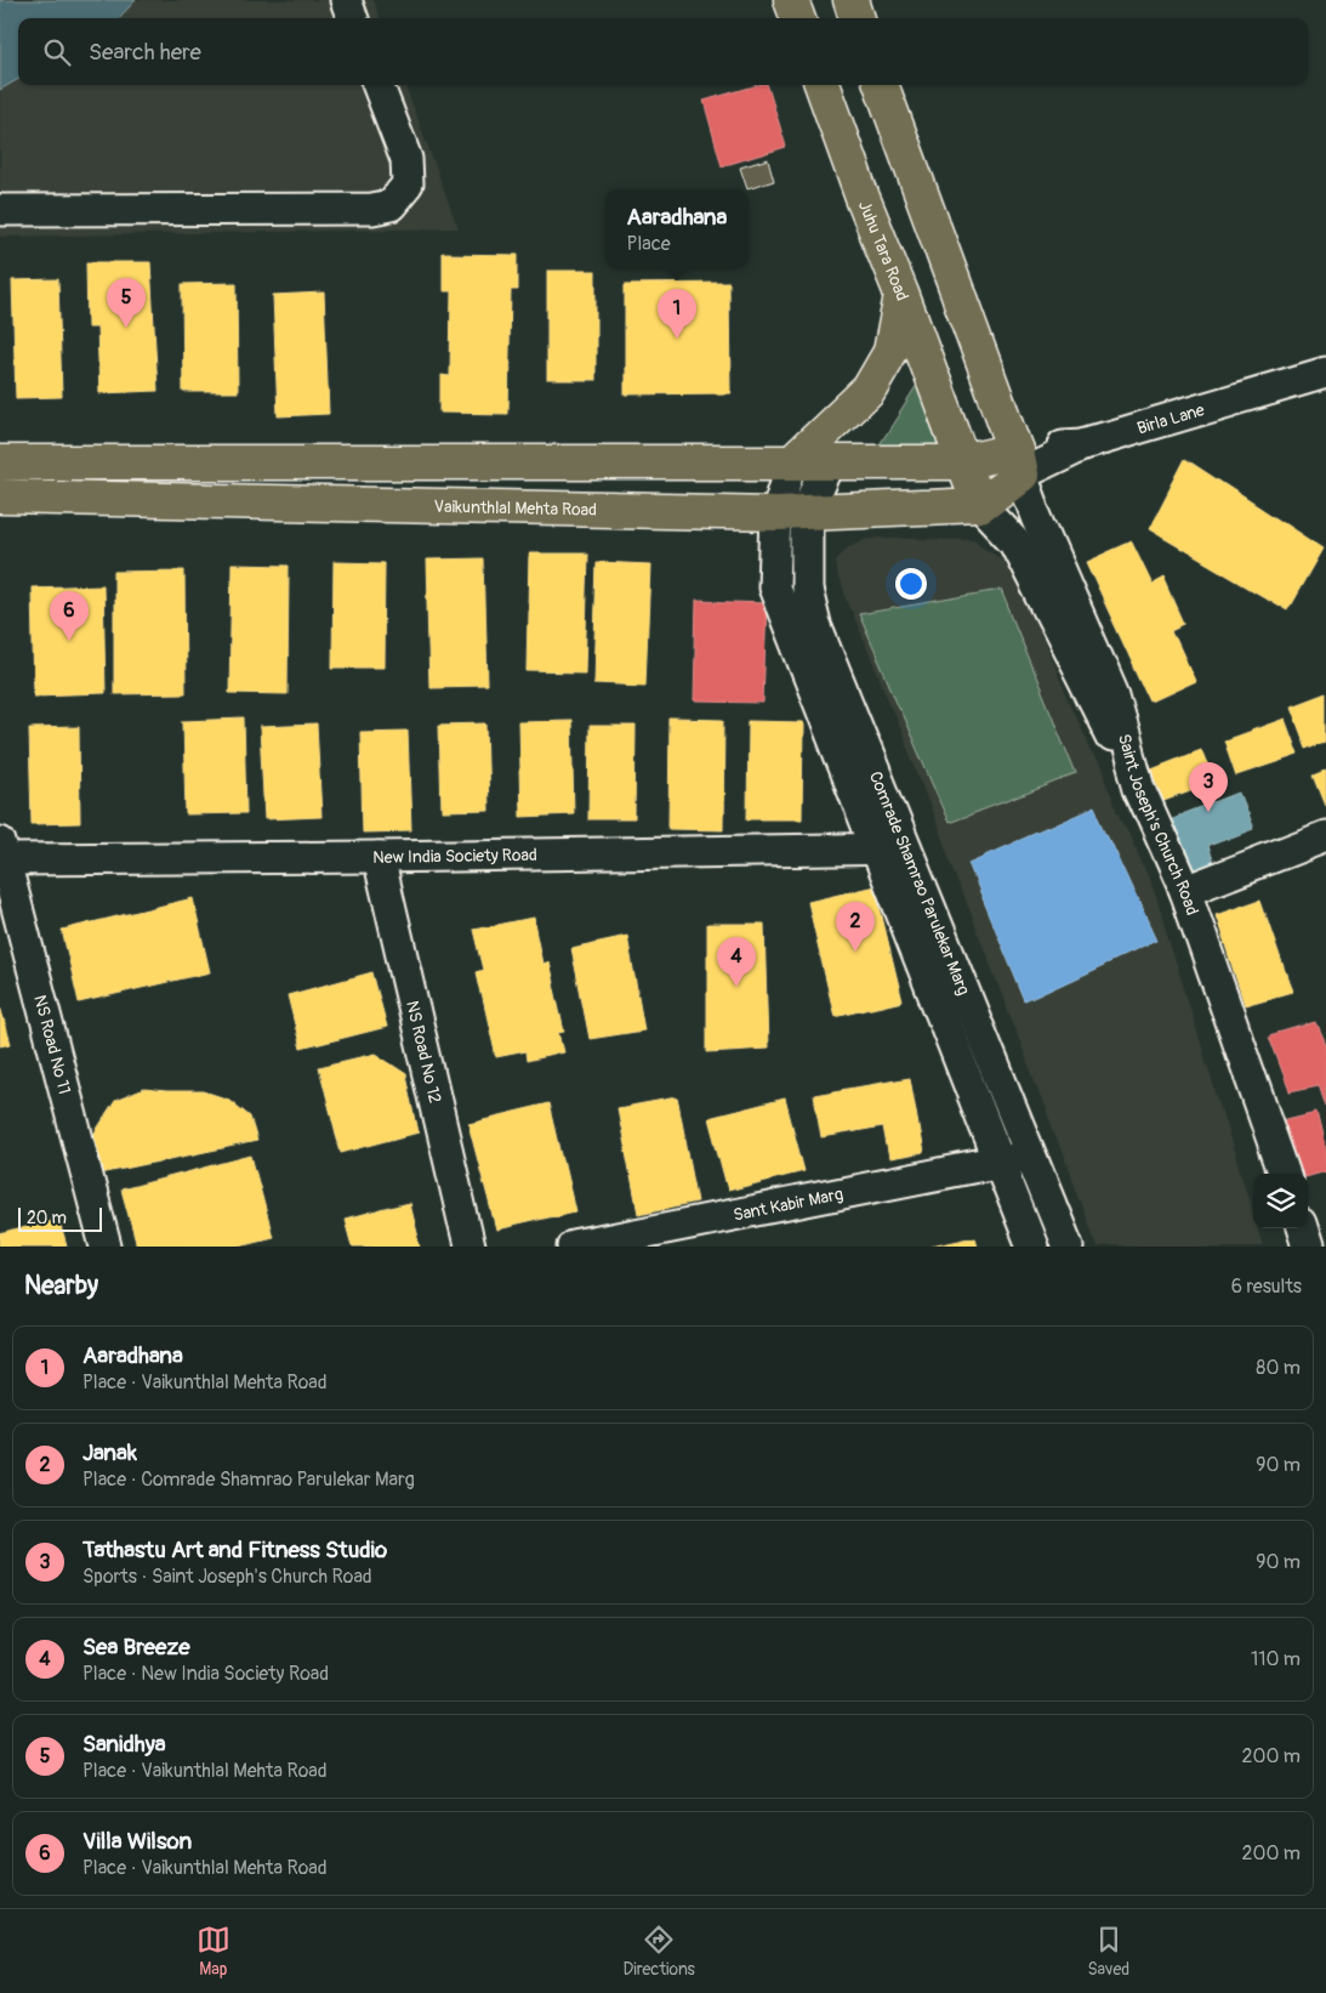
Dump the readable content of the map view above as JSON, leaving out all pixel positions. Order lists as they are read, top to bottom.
{
  "streets": {
    "main road": ["Juhu Tara Road", "Vaikunthlal Mehta Road"],
    "street": [
      "Birla Lane",
      "Saint Joseph's Church Road",
      "New India Society Road",
      "Comrade Shamrao Parulekar Marg",
      "NS Road No 11",
      "NS Road No 12",
      "Sant Kabir Marg"
    ]
  },
  "crossings": [
    ["Birla Lane", "Saint Joseph's Church Road"],
    ["Vaikunthlal Mehta Road", "Comrade Shamrao Parulekar Marg"],
    ["New India Society Road", "Comrade Shamrao Parulekar Marg"],
    ["New India Society Road", "NS Road No 11"],
    ["New India Society Road", "NS Road No 12"],
    ["Comrade Shamrao Parulekar Marg", "Sant Kabir Marg"]
  ],
  "scale_bar": "20 m",
  "page": {
    "search": "Search here",
    "popup": ["Aaradhana", "Place"],
    "pins": [
      "5",
      "1",
      "6",
      "3",
      "2",
      "4"
    ],
    "scale": "20 m",
    "heading": ["Nearby", "6 results"],
    "list": [
      {
        "mark": "1",
        "name": "Aaradhana",
        "note": "Place · Vaikunthlal Mehta Road",
        "value": "80 m"
      },
      {
        "mark": "2",
        "name": "Janak",
        "note": "Place · Comrade Shamrao Parulekar Marg",
        "value": "90 m"
      },
      {
        "mark": "3",
        "name": "Tathastu Art and Fitness Studio",
        "note": "Sports · Saint Joseph's Church Road",
        "value": "90 m"
      },
      {
        "mark": "4",
        "name": "Sea Breeze",
        "note": "Place · New India Society Road",
        "value": "110 m"
      },
      {
        "mark": "5",
        "name": "Sanidhya",
        "note": "Place · Vaikunthlal Mehta Road",
        "value": "200 m"
      },
      {
        "mark": "6",
        "name": "Villa Wilson",
        "note": "Place · Vaikunthlal Mehta Road",
        "value": "200 m"
      }
    ],
    "nav": ["Map", "Directions", "Saved"]
  }
}
